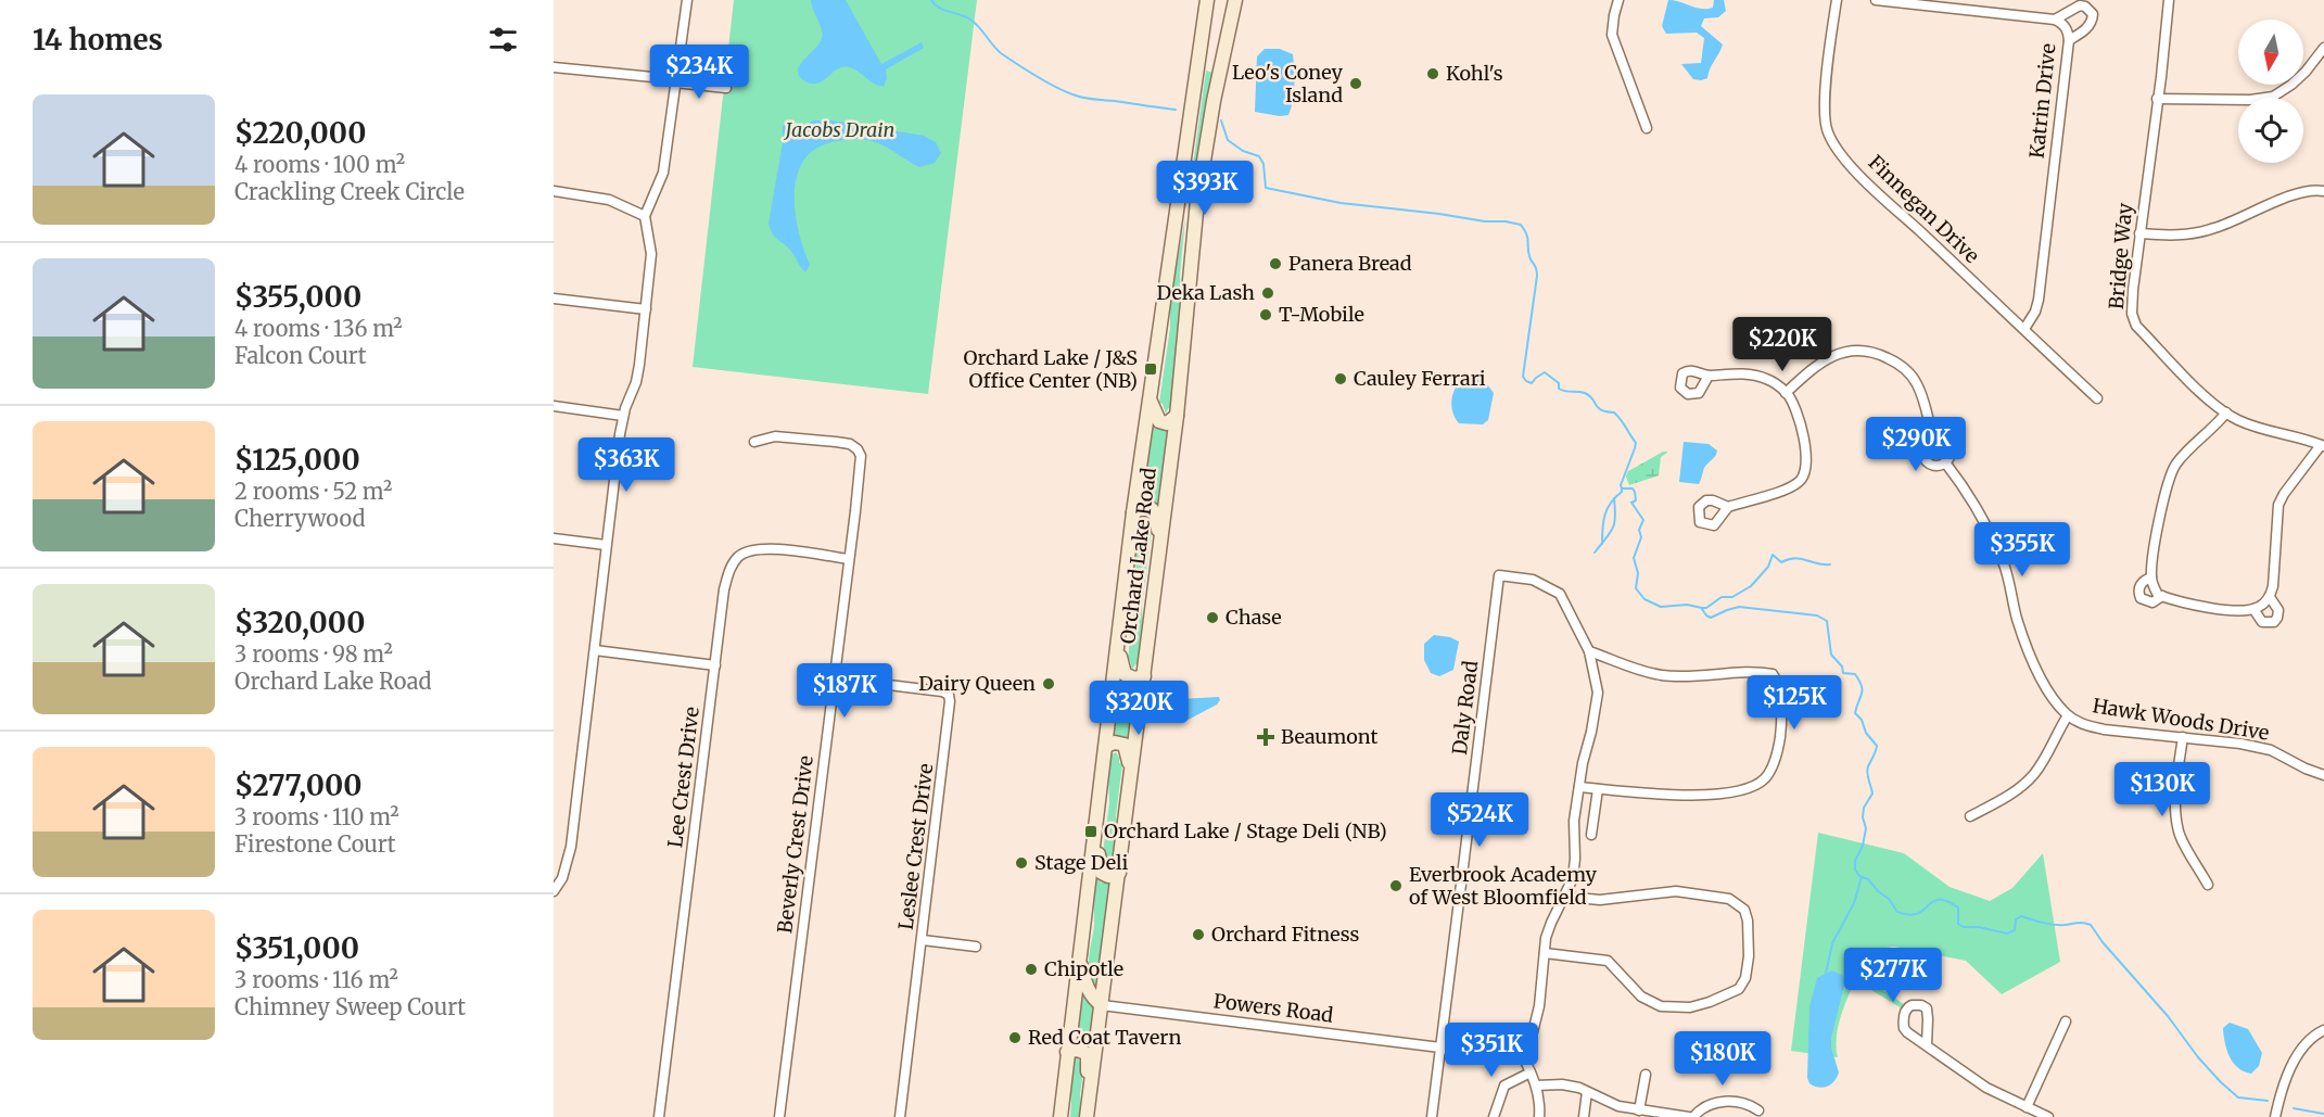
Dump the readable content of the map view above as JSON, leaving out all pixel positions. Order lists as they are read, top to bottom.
{
  "streets": {
    "main road": ["Orchard Lake Road"],
    "street": [
      "Katrin Drive",
      "Finnegan Drive",
      "Bridge Way",
      "Daly Road",
      "Hawk Woods Drive",
      "Lee Crest Drive",
      "Beverly Crest Drive",
      "Leslee Crest Drive",
      "Powers Road"
    ]
  },
  "crossings": [
    ["Katrin Drive", "Finnegan Drive"],
    ["Orchard Lake Road", "Powers Road"],
    ["Daly Road", "Powers Road"],
    ["Lee Crest Drive", "Beverly Crest Drive"],
    ["Beverly Crest Drive", "Leslee Crest Drive"]
  ],
  "parks": ["Jacobs Drain"],
  "places": {
    "other": [
      "Kohl's",
      "Leo's Coney Island",
      "Panera Bread",
      "Deka Lash",
      "T-Mobile",
      "Cauley Ferrari",
      "Chase",
      "Dairy Queen",
      "Stage Deli",
      "Everbrook Academy of West Bloomfield",
      "Orchard Fitness",
      "Chipotle",
      "Red Coat Tavern"
    ],
    "transit": ["Orchard Lake / J&S Office Center (NB)", "Orchard Lake / Stage Deli (NB)"],
    "health": ["Beaumont"]
  },
  "north": "bottom",
  "page": {
    "heading": "14 homes",
    "price": [
      "$234K",
      "$393K",
      "$220K",
      "$290K",
      "$363K",
      "$355K",
      "$187K",
      "$125K",
      "$320K",
      "$130K",
      "$524K",
      "$277K",
      "$351K",
      "$180K"
    ],
    "list": [
      {
        "name": "$220,000",
        "note": "4 rooms · 100 m² · Crackling Creek Circle"
      },
      {
        "name": "$355,000",
        "note": "4 rooms · 136 m² · Falcon Court"
      },
      {
        "name": "$125,000",
        "note": "2 rooms · 52 m² · Cherrywood"
      },
      {
        "name": "$320,000",
        "note": "3 rooms · 98 m² · Orchard Lake Road"
      },
      {
        "name": "$277,000",
        "note": "3 rooms · 110 m² · Firestone Court"
      },
      {
        "name": "$351,000",
        "note": "3 rooms · 116 m² · Chimney Sweep Court"
      }
    ]
  }
}
